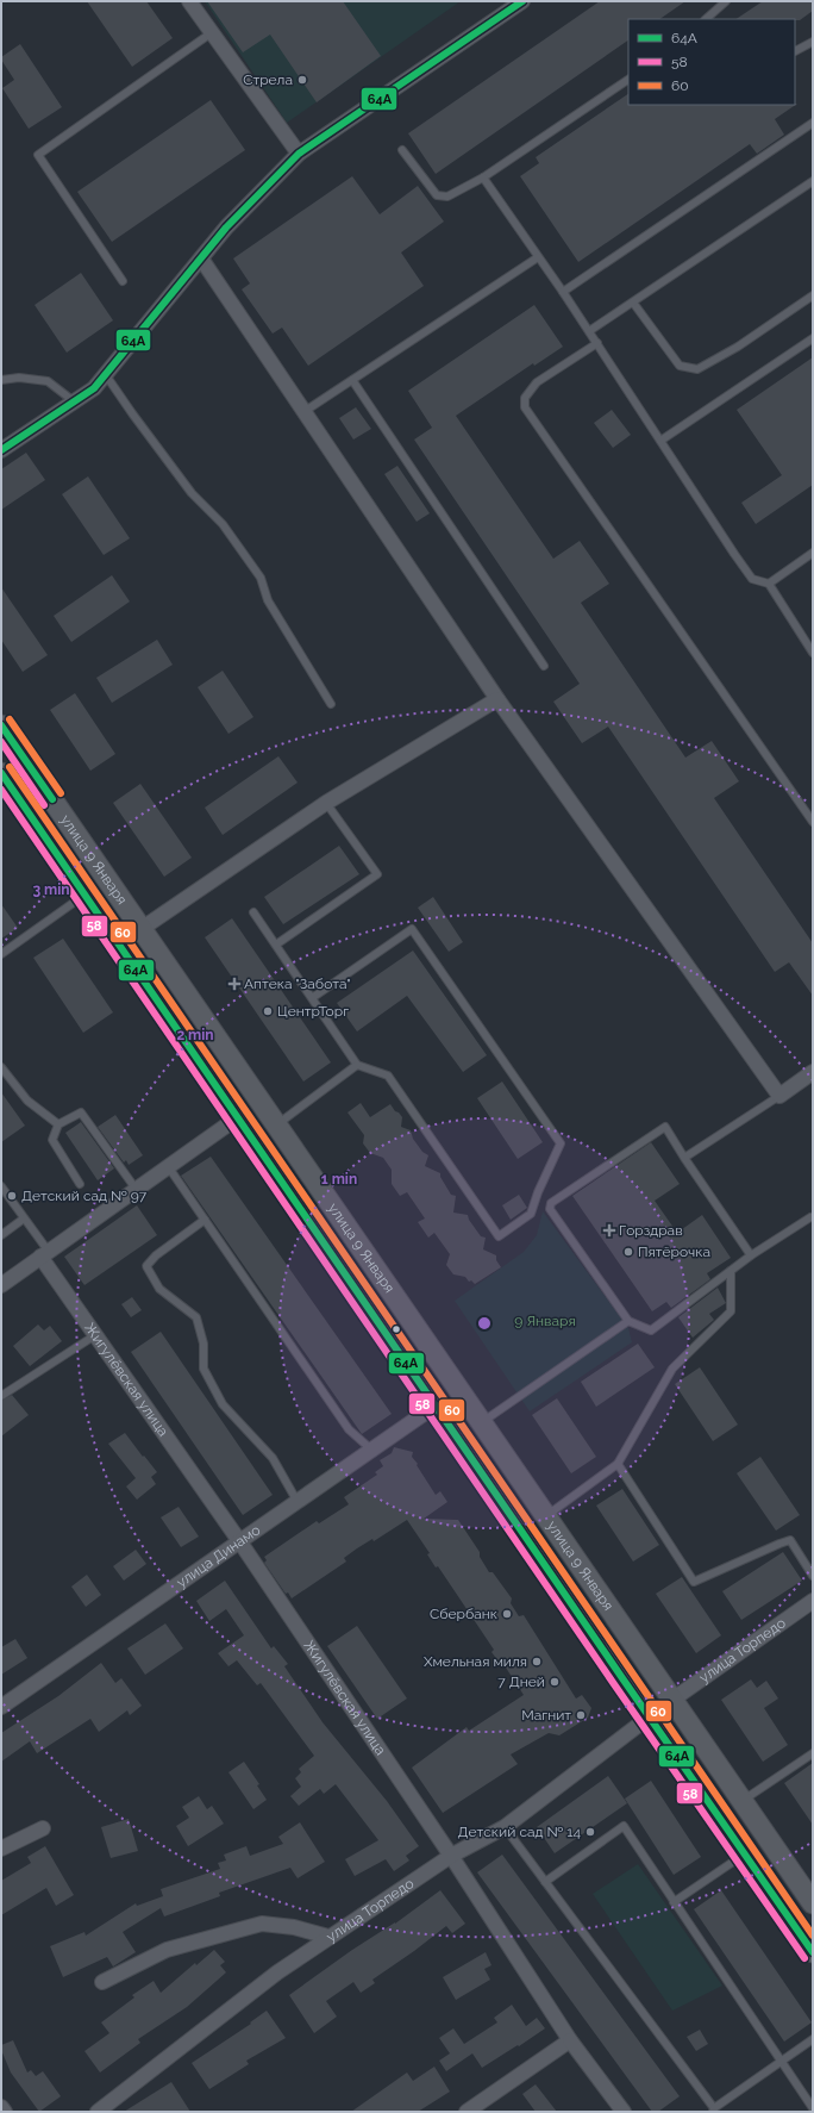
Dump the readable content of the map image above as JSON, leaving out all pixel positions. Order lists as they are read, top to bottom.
{
  "streets": {
    "main road": ["улица 9 Января"],
    "street": ["Жигулёвская улица", "улица Динамо", "улица Торпедо"]
  },
  "crossings": [
    ["улица 9 Января", "улица Динамо"],
    ["улица 9 Января", "улица Торпедо"],
    ["Жигулёвская улица", "улица Динамо"],
    ["Жигулёвская улица", "улица Торпедо"]
  ],
  "parks": ["9 Января"],
  "places": {
    "other": [
      "Стрела",
      "ЦентрТорг",
      "Детский сад № 97",
      "Пятёрочка",
      "Сбербанк",
      "Хмельная миля",
      "7 Дней",
      "Магнит",
      "Детский сад № 14"
    ],
    "health": ["Аптека \"Забота\"", "Горздрав"]
  },
  "lines": ["transit line 64А", "transit line 60", "transit line 58"],
  "legend": ["64А", "58", "60"],
  "rings": ["3 min", "2 min", "1 min"]
}
